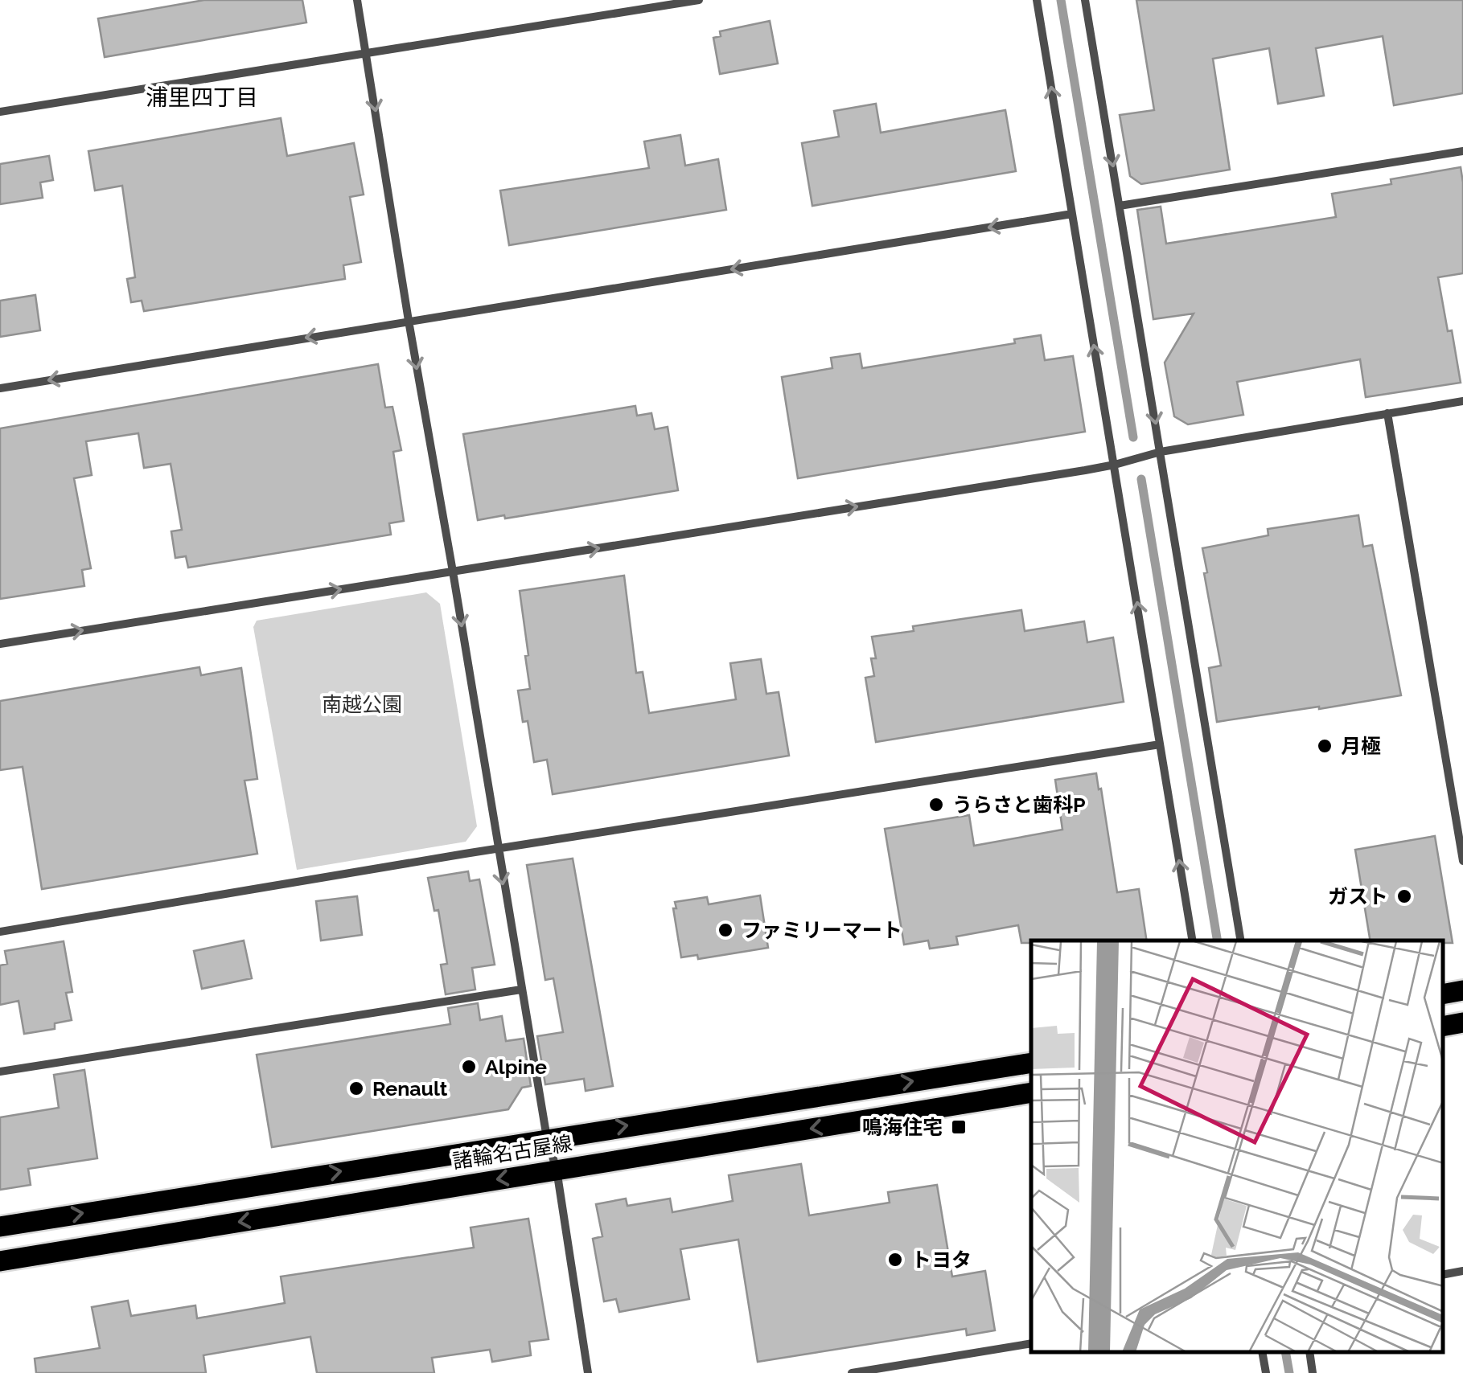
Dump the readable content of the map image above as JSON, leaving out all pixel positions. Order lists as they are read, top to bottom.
{
  "streets": {
    "main road": ["諸輪名古屋線"]
  },
  "districts": ["浦里四丁目"],
  "parks": ["南越公園"],
  "places": {
    "other": [
      "月極",
      "うらさと歯科P",
      "ガスト",
      "ファミリーマート",
      "Alpine",
      "Renault",
      "トヨタ"
    ],
    "transit": ["鳴海住宅"]
  }
}
